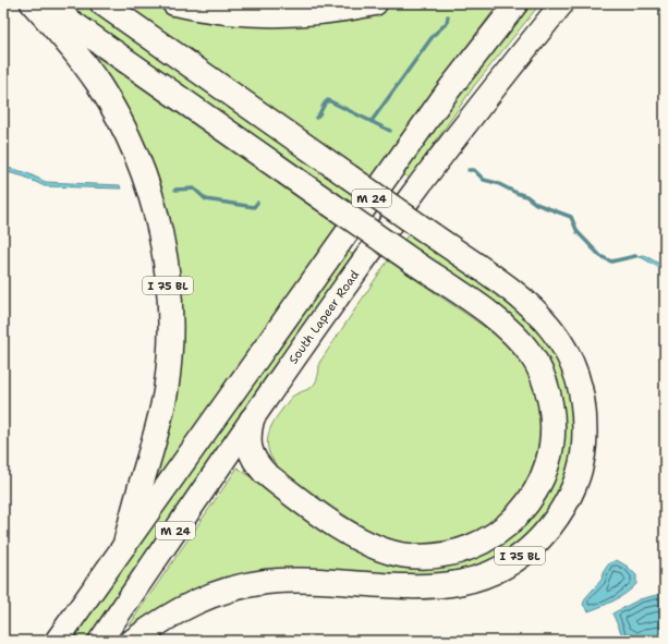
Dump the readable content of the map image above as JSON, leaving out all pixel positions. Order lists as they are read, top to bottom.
{
  "streets": {
    "highway": ["I 75 BL"],
    "main road": ["M 24", "South Lapeer Road"]
  },
  "crossings": [
    ["M 24", "I 75 BL"]
  ]
}
